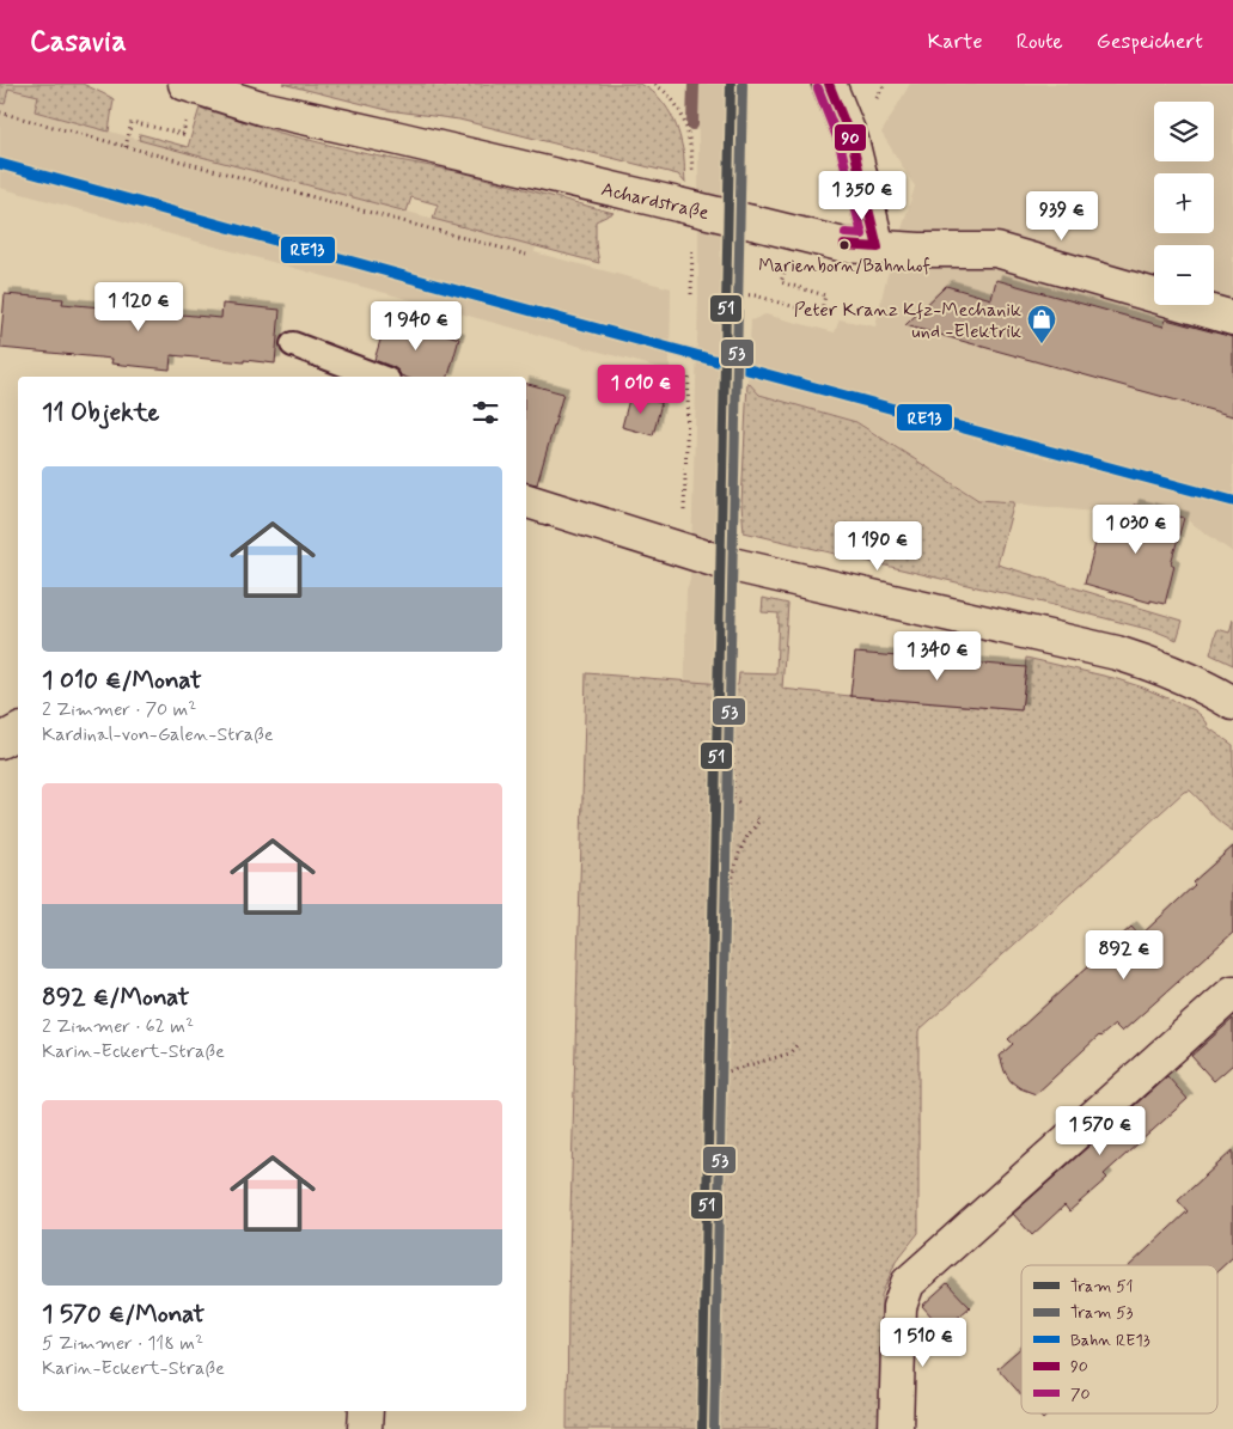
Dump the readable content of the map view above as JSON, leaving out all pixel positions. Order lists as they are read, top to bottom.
{
  "streets": {
    "street": ["Achardstraße"]
  },
  "places": {
    "other": ["Marienborn/Bahnhof"],
    "shop": ["Peter Kranz Kfz-Mechanik und -Elektrik"]
  },
  "lines": [
    "tram line 51",
    "tram line 53",
    "transit line 90",
    "transit line 70",
    "rail line RE13"
  ],
  "legend": [
    "Tram 51",
    "Tram 53",
    "Bahn RE13",
    "90",
    "70"
  ],
  "page": {
    "header": "Casavia",
    "nav": ["Karte", "Route", "Gespeichert"],
    "map_buttons": ["+", "−"],
    "price": [
      "1 350 €",
      "939 €",
      "1 120 €",
      "1 940 €",
      "1 010 €",
      "1 030 €",
      "1 190 €",
      "1 340 €",
      "892 €",
      "1 570 €",
      "1 510 €"
    ],
    "heading": "11 Objekte",
    "list": [
      {
        "name": "1 010 €/Monat",
        "note": "2 Zimmer · 70 m² · Kardinal-von-Galen-Straße"
      },
      {
        "name": "892 €/Monat",
        "note": "2 Zimmer · 62 m² · Karin-Eckert-Straße"
      },
      {
        "name": "1 570 €/Monat",
        "note": "5 Zimmer · 118 m² · Karin-Eckert-Straße"
      }
    ]
  }
}
